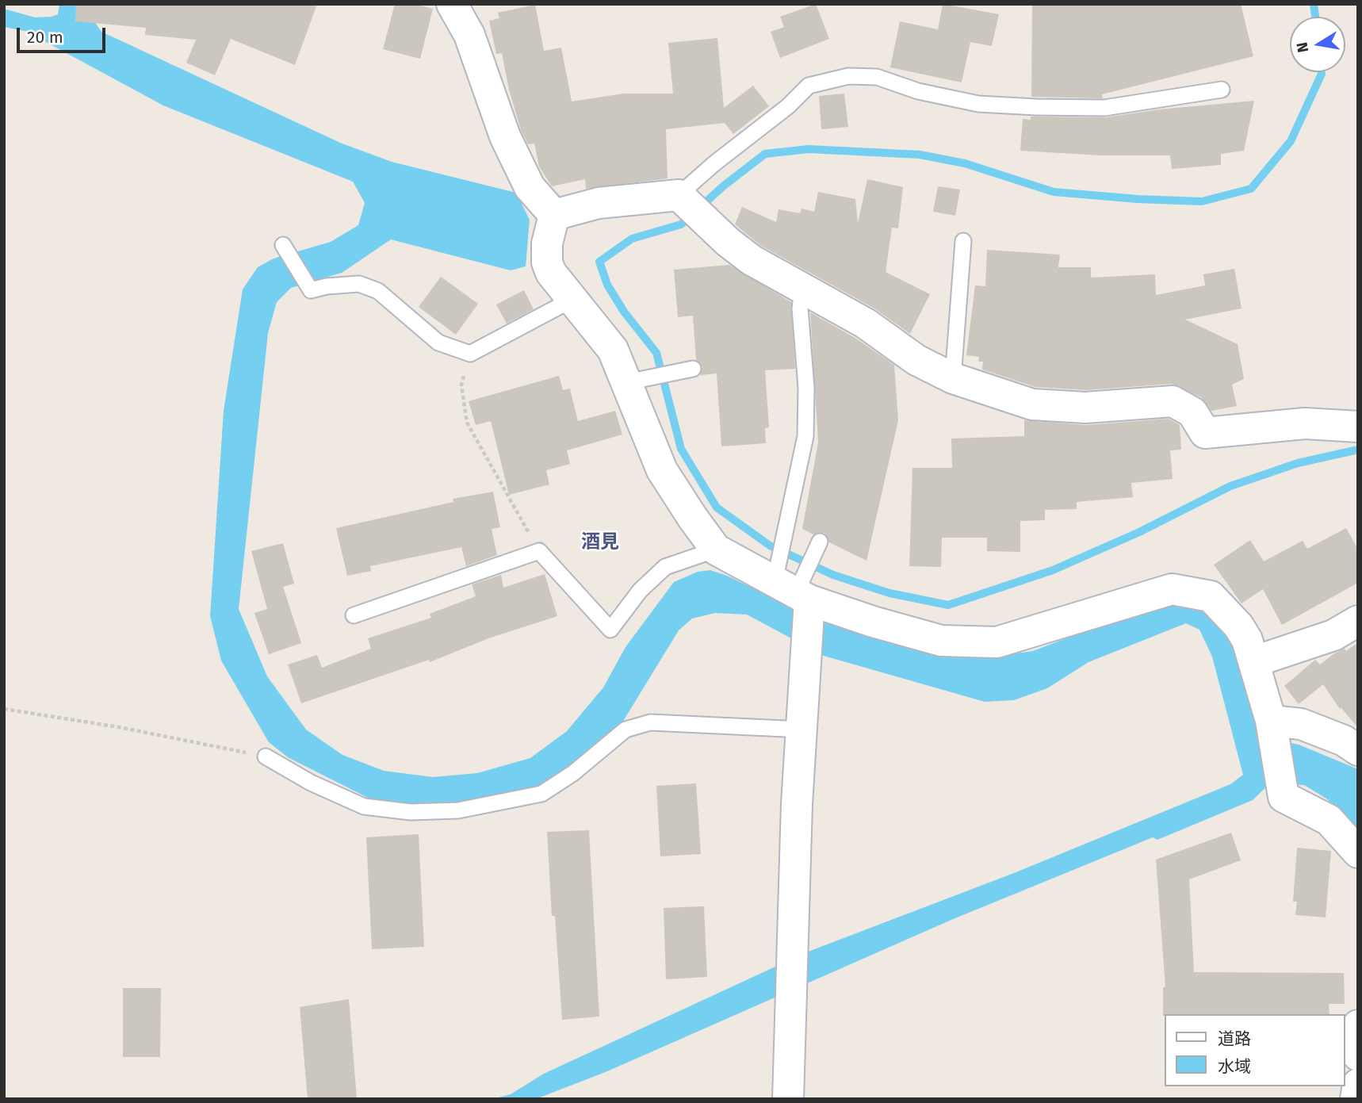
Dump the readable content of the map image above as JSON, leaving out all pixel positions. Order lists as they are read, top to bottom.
{
  "districts": ["酒見"],
  "legend": ["道路", "水域"],
  "scale_bar": "20 m",
  "north": "left"
}
